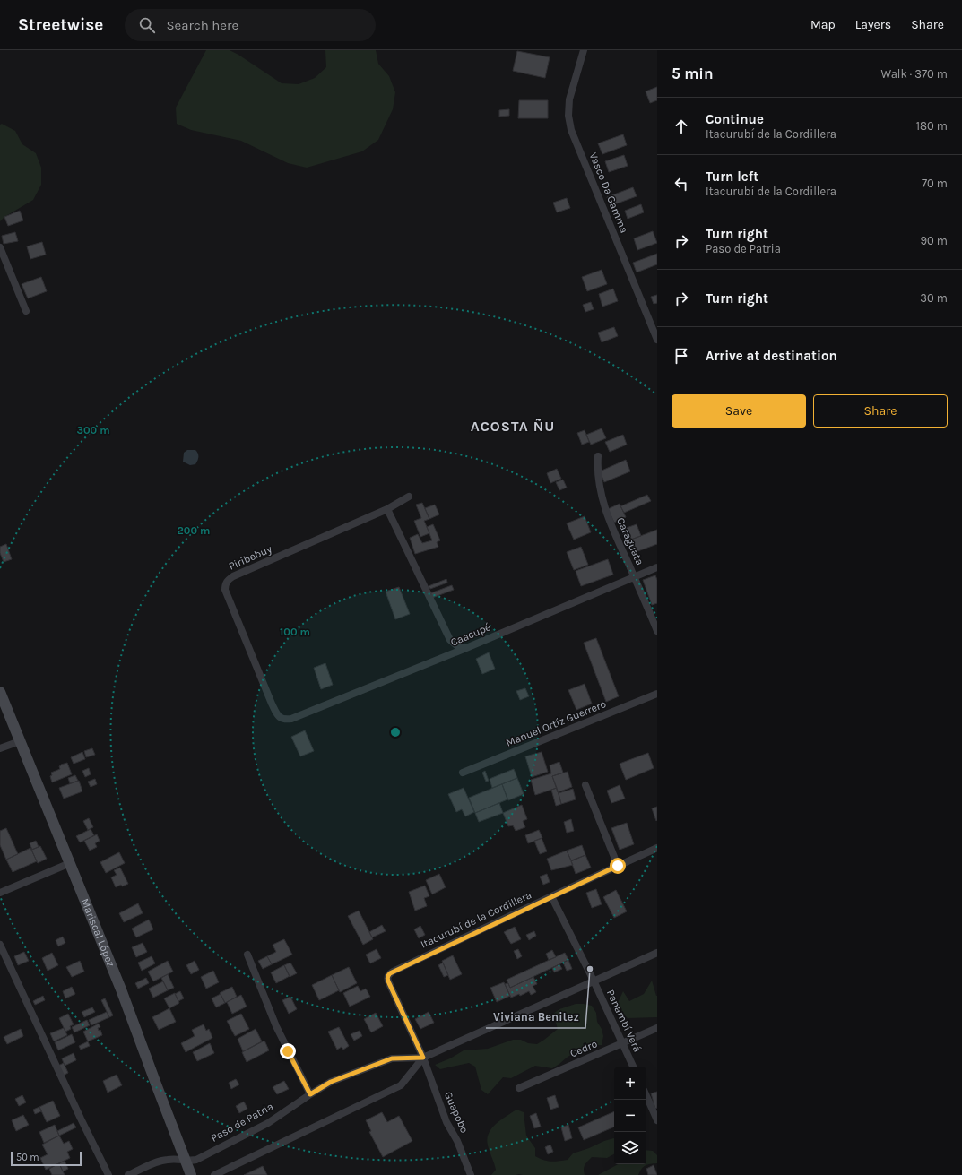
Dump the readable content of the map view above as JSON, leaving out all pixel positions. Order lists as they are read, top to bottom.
{
  "streets": {
    "street": [
      "Vasco Da Gamma",
      "Caraguata",
      "Piribebuy",
      "Caacupé",
      "Manuel Ortíz Guerrero",
      "Itacurubí de la Cordillera",
      "Mariscal López",
      "Panambí Verá",
      "Cedro",
      "Guapobo",
      "Paso de Patria"
    ]
  },
  "crossings": [
    ["Caraguata", "Caacupé"],
    ["Piribebuy", "Caacupé"],
    ["Itacurubí de la Cordillera", "Panambí Verá"],
    ["Itacurubí de la Cordillera", "Guapobo"],
    ["Itacurubí de la Cordillera", "Paso de Patria"],
    ["Mariscal López", "Paso de Patria"],
    ["Panambí Verá", "Cedro"],
    ["Panambí Verá", "Paso de Patria"],
    ["Guapobo", "Paso de Patria"]
  ],
  "districts": ["ACOSTA ÑU"],
  "places": ["Viviana Benitez"],
  "scale_bar": "50 m",
  "page": {
    "header": "Streetwise",
    "search": "Search here",
    "nav": ["Map", "Layers", "Share"],
    "heading": ["5 min", "Walk · 370 m"],
    "list": [
      ["Continue", "Itacurubí de la Cordillera", "180 m"],
      ["Turn left", "Itacurubí de la Cordillera", "70 m"],
      ["Turn right", "Paso de Patria", "90 m"],
      ["Turn right", "30 m"],
      "Arrive at destination"
    ],
    "buttons": ["Save", "Share"],
    "map_buttons": ["+", "−"],
    "scale": "50 m"
  },
  "rings": ["300 m", "200 m", "100 m"]
}
